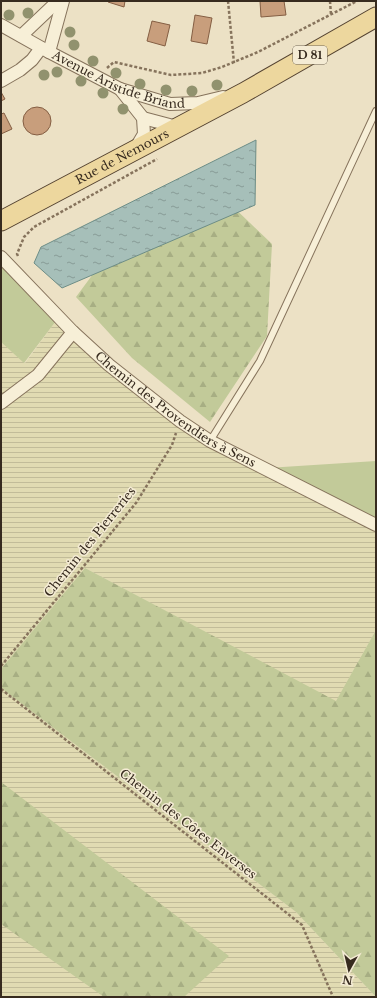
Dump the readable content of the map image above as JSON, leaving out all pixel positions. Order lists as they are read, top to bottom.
{
  "streets": {
    "main road": ["D 81", "Rue de Nemours"],
    "street": ["Avenue Aristide Briand", "Chemin des Provendiers à Sens"],
    "path": ["Chemin des Pierreries", "Chemin des Côtes Enverses"]
  },
  "crossings": [
    ["D 81", "Avenue Aristide Briand"],
    ["D 81", "Rue de Nemours"],
    ["Avenue Aristide Briand", "Rue de Nemours"],
    ["Chemin des Provendiers à Sens", "Chemin des Pierreries"]
  ],
  "north": "bottom"
}
